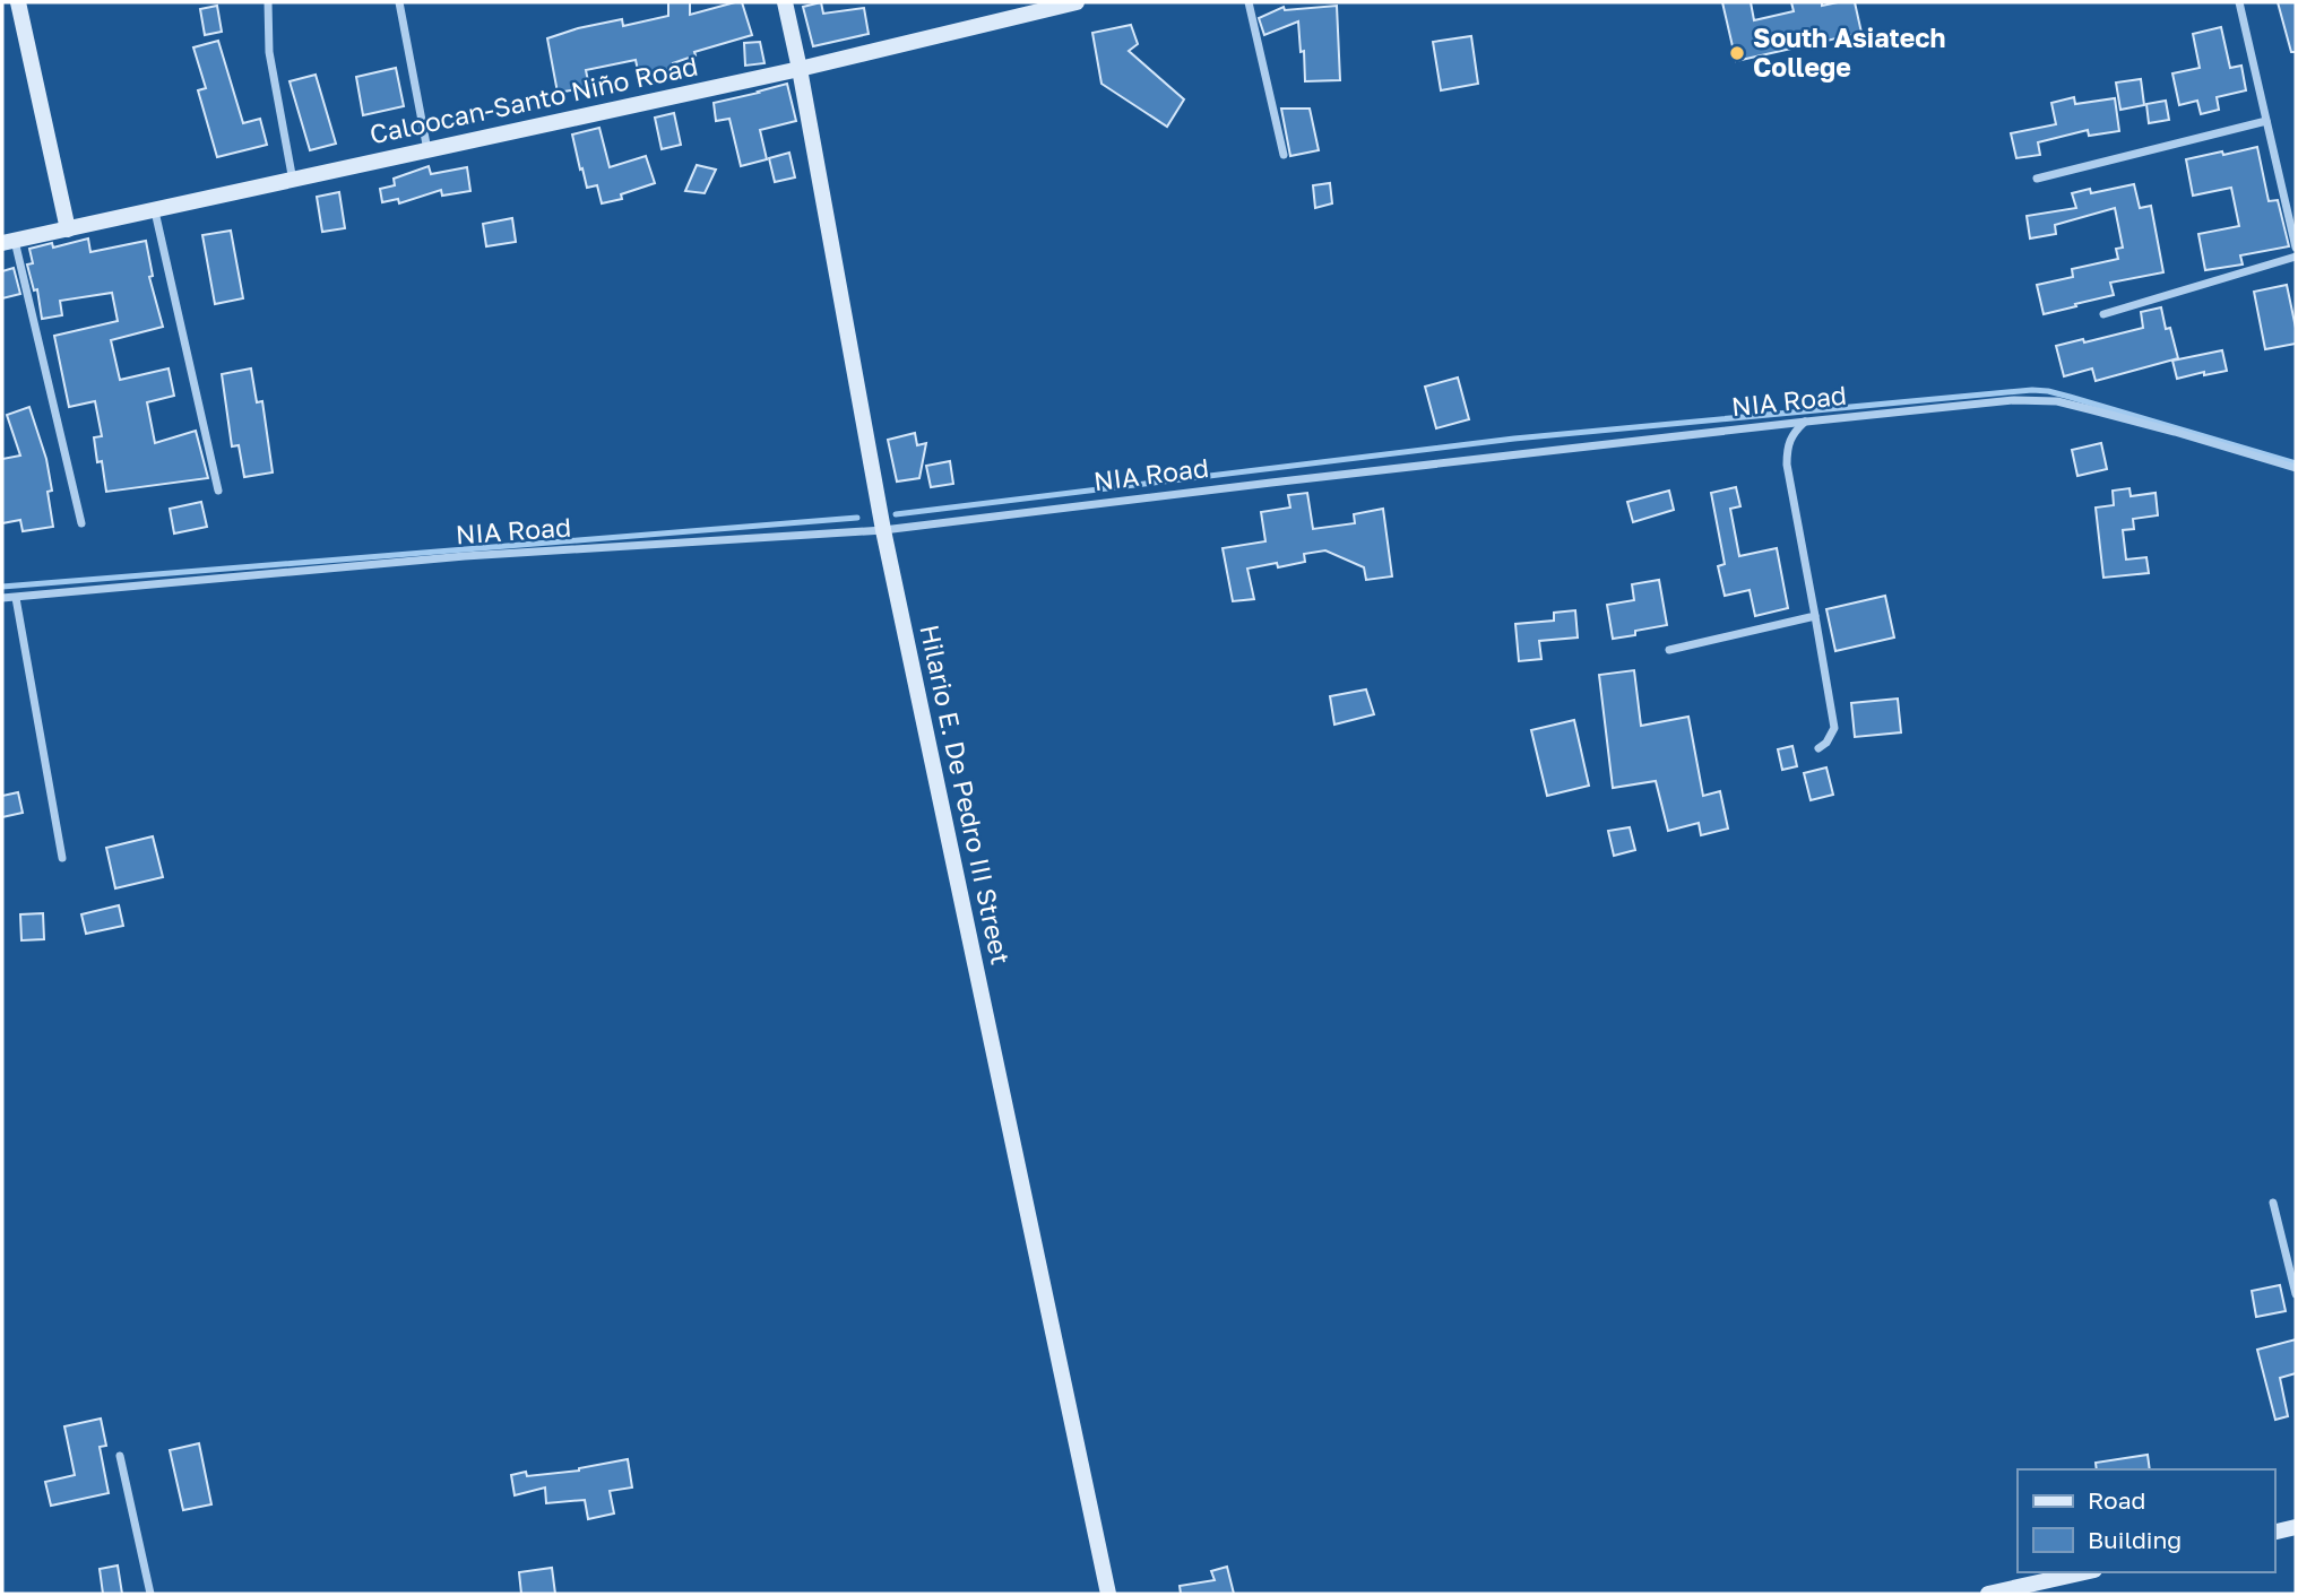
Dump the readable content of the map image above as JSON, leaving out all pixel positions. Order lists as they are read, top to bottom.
{
  "streets": {
    "street": ["Caloocan-Santo Niño Road", "NIA Road", "Hilario E. De Pedro III Street"]
  },
  "crossings": [
    ["Caloocan-Santo Niño Road", "Hilario E. De Pedro III Street"],
    ["NIA Road", "Hilario E. De Pedro III Street"]
  ],
  "places": ["South Asiatech College"],
  "legend": ["Road", "Building"]
}
